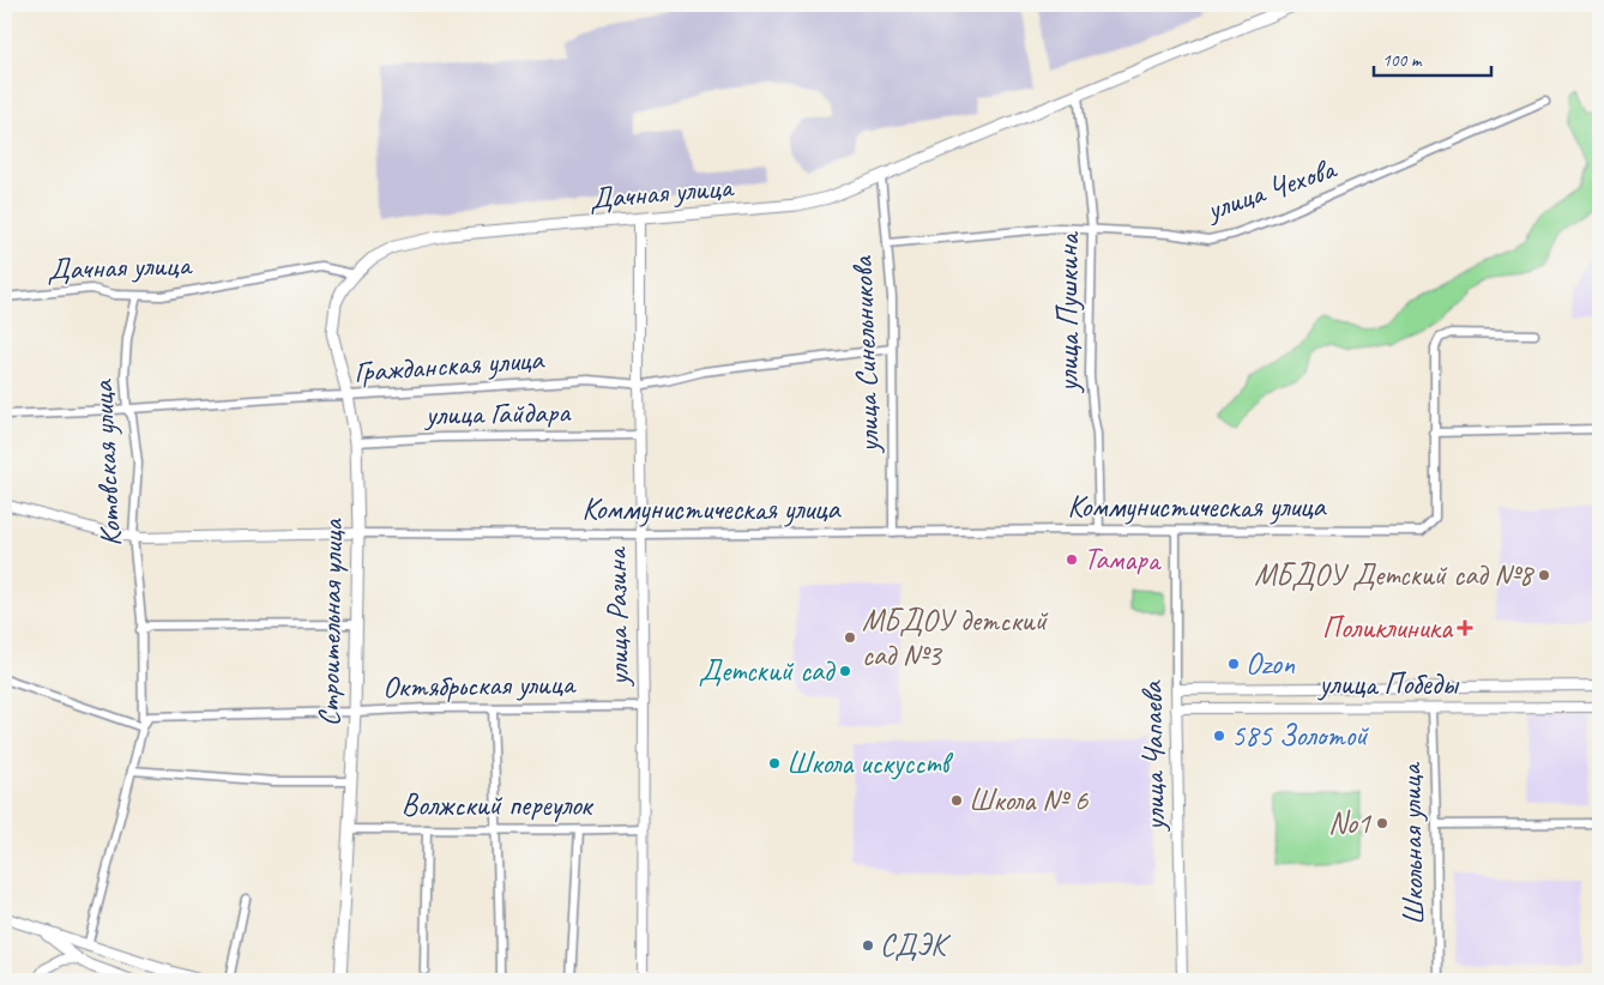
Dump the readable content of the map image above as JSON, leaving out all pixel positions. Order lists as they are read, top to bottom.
{
  "streets": {
    "main road": ["Дачная улица", "Строительная улица"],
    "street": [
      "улица Чехова",
      "улица Пушкина",
      "улица Синельникова",
      "Гражданская улица",
      "улица Гайдара",
      "Котовская улица",
      "Коммунистическая улица",
      "улица Разина",
      "улица Победы",
      "Октябрьская улица",
      "улица Чапаева",
      "Волжский переулок",
      "Школьная улица"
    ]
  },
  "crossings": [
    ["улица Чехова", "улица Пушкина"],
    ["улица Чехова", "улица Синельникова"],
    ["Дачная улица", "улица Пушкина"],
    ["Дачная улица", "улица Синельникова"],
    ["Дачная улица", "Котовская улица"],
    ["Дачная улица", "улица Разина"],
    ["Дачная улица", "Строительная улица"],
    ["улица Пушкина", "Коммунистическая улица"],
    ["улица Синельникова", "Гражданская улица"],
    ["улица Синельникова", "Коммунистическая улица"],
    ["Гражданская улица", "Котовская улица"],
    ["Гражданская улица", "улица Разина"],
    ["Гражданская улица", "Строительная улица"],
    ["улица Гайдара", "улица Разина"],
    ["улица Гайдара", "Строительная улица"],
    ["Котовская улица", "Коммунистическая улица"],
    ["Котовская улица", "Октябрьская улица"],
    ["Коммунистическая улица", "улица Разина"],
    ["Коммунистическая улица", "Строительная улица"],
    ["Коммунистическая улица", "улица Чапаева"],
    ["улица Разина", "Октябрьская улица"],
    ["улица Разина", "Волжский переулок"],
    ["Строительная улица", "Октябрьская улица"],
    ["Строительная улица", "Волжский переулок"],
    ["улица Победы", "улица Чапаева"],
    ["улица Победы", "Школьная улица"]
  ],
  "places": {
    "other": [
      "Тамара",
      "МБДОУ Детский сад №8",
      "МБДОУ детский сад №3",
      "Ozon",
      "Детский сад",
      "585 Золотой",
      "Школа искусств",
      "Школа № 6",
      "No1",
      "СДЭК"
    ],
    "health": ["Поликлиника"]
  },
  "scale_bar": "100 m"
}
